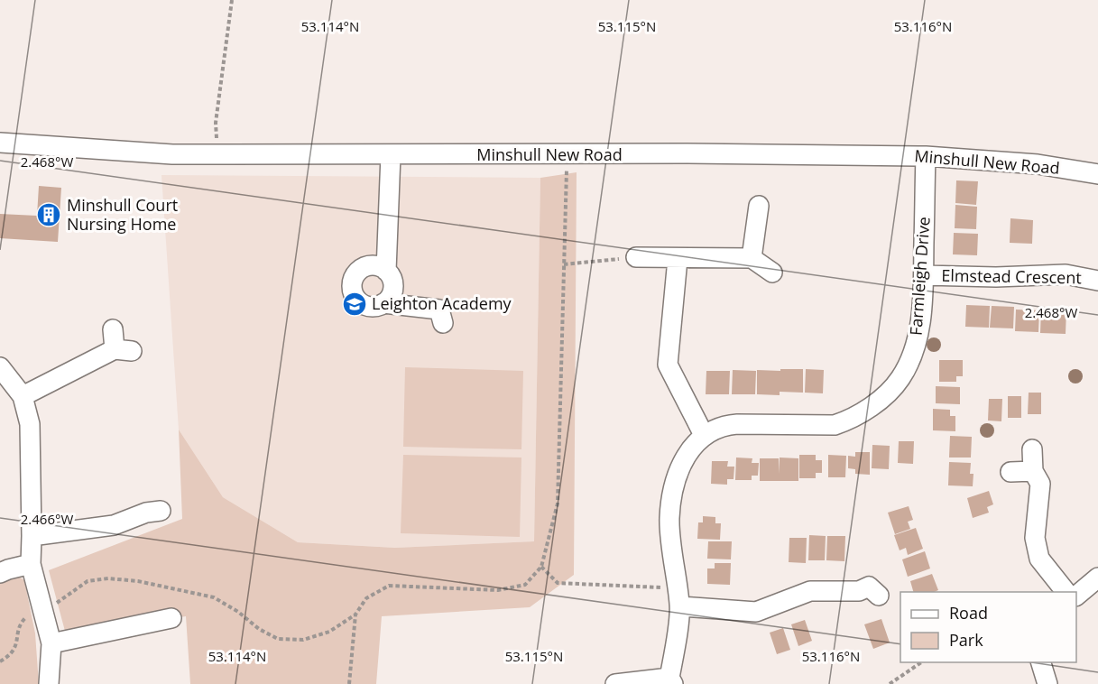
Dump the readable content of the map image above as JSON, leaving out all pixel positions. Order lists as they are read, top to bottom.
{
  "streets": {
    "street": ["Minshull New Road", "Farmleigh Drive", "Elmstead Crescent"]
  },
  "crossings": [
    ["Minshull New Road", "Farmleigh Drive"],
    ["Farmleigh Drive", "Elmstead Crescent"]
  ],
  "places": {
    "building": ["Minshull Court Nursing Home"],
    "school or university": ["Leighton Academy"]
  },
  "legend": ["Road", "Park"],
  "coordinates": [
    "53.114°N",
    "53.115°N",
    "53.116°N",
    "2.468°W",
    "2.466°W"
  ]
}
